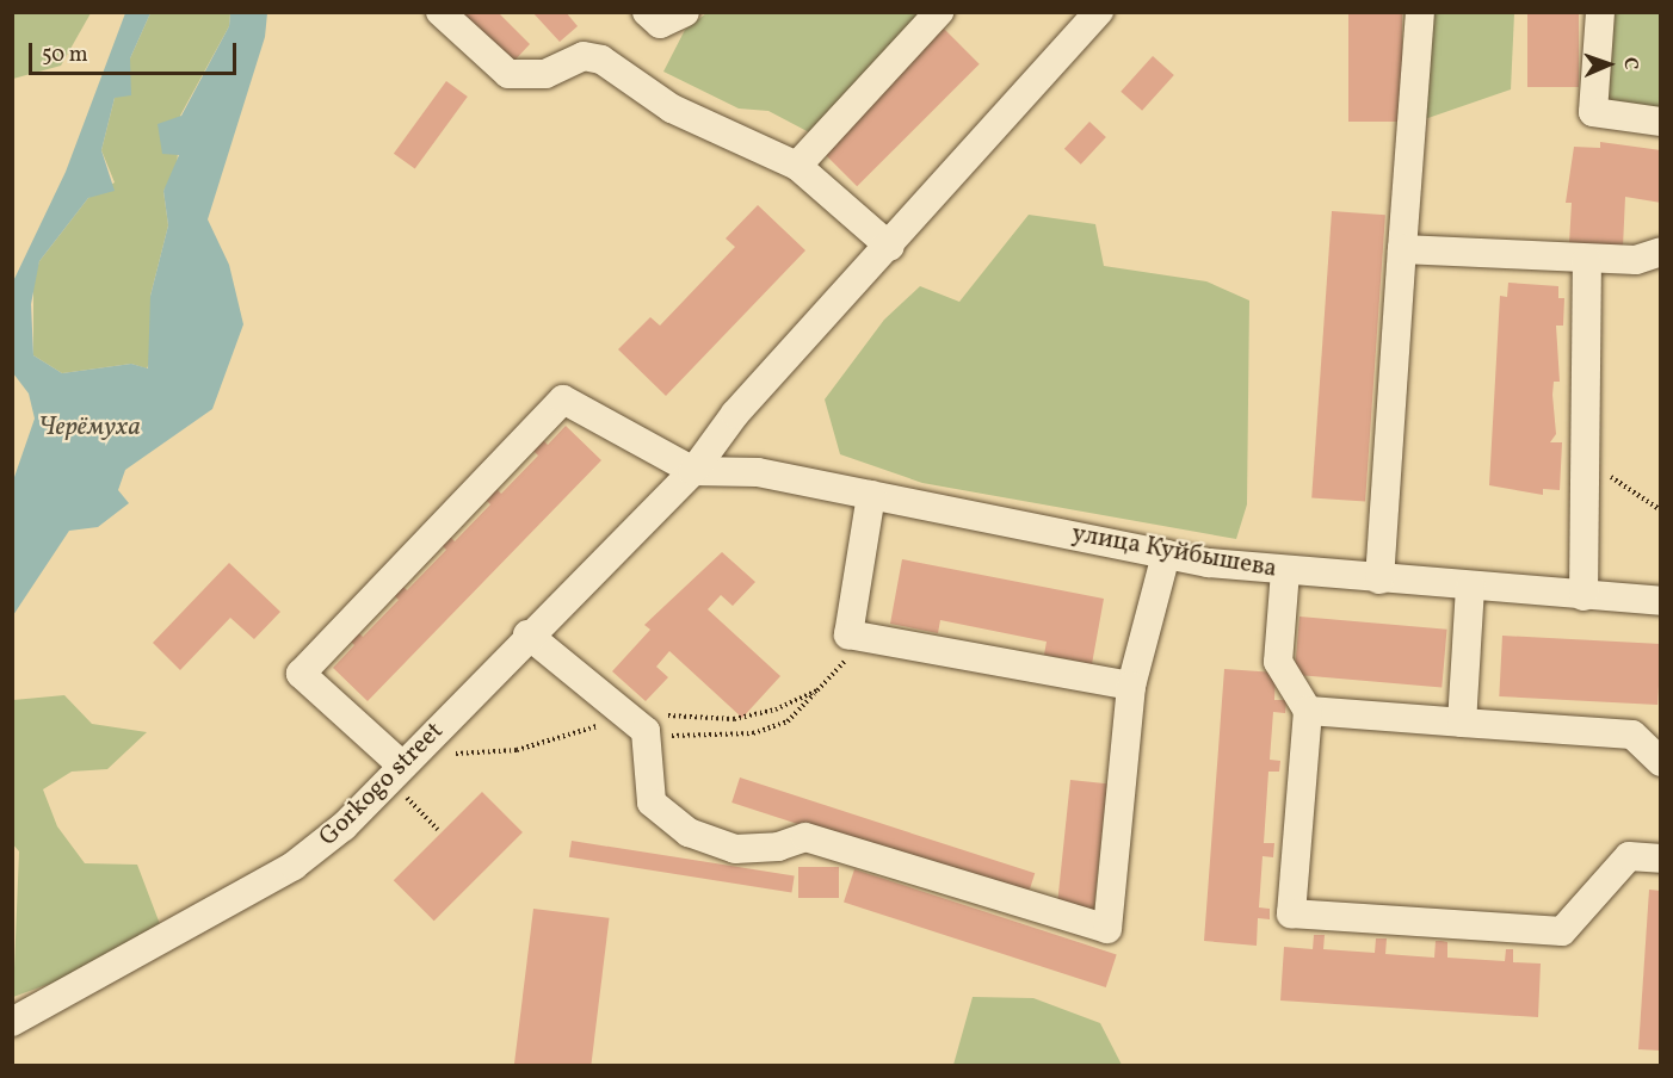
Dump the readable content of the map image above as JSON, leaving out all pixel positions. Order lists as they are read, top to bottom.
{
  "streets": {
    "street": ["улица Куйбышева", "Gorkogo street"]
  },
  "crossings": [
    ["улица Куйбышева", "Gorkogo street"]
  ],
  "water": ["Черёмуха"],
  "scale_bar": "50 m",
  "north": "right"
}
